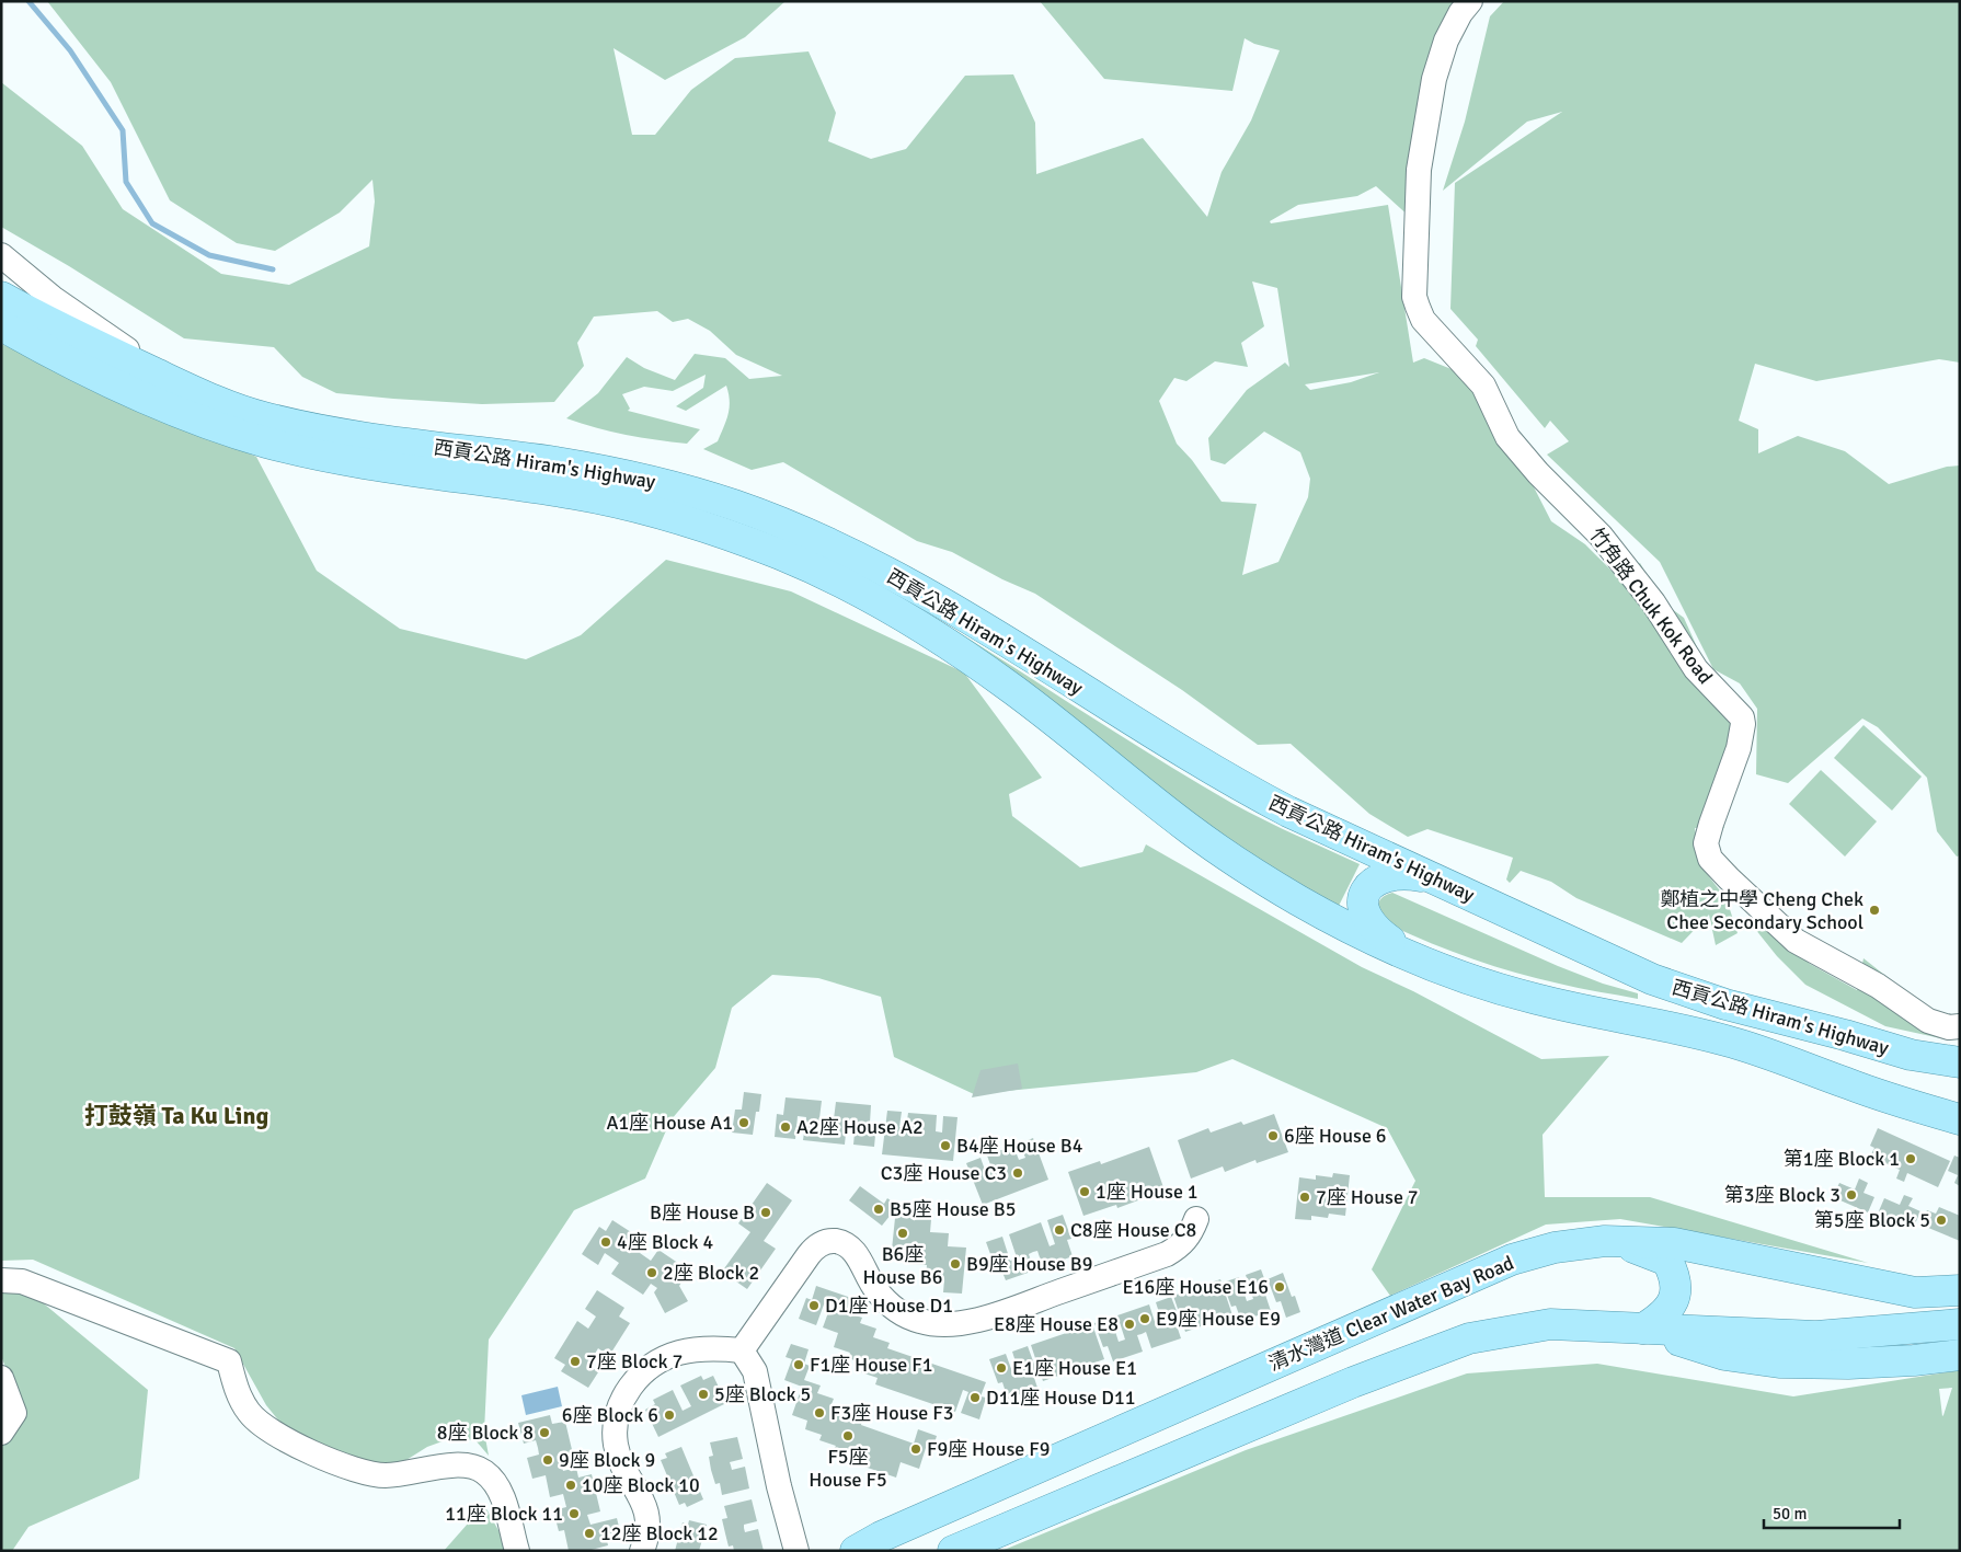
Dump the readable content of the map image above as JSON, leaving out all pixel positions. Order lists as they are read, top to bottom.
{
  "streets": {
    "main road": ["西貢公路 Hiram's Highway", "清水灣道 Clear Water Bay Road"],
    "street": ["竹角路 Chuk Kok Road"]
  },
  "districts": ["打鼓嶺 Ta Ku Ling"],
  "places": [
    "鄭植之中學 Cheng Chek Chee Secondary School",
    "A1座 House A1",
    "A2座 House A2",
    "6座 House 6",
    "B4座 House B4",
    "第1座 Block 1",
    "C3座 House C3",
    "1座 House 1",
    "第3座 Block 3",
    "7座 House 7",
    "B5座 House B5",
    "B座 House B",
    "第5座 Block 5",
    "C8座 House C8",
    "B6座 House B6",
    "4座 Block 4",
    "B9座 House B9",
    "2座 Block 2",
    "E16座 House E16",
    "D1座 House D1",
    "E9座 House E9",
    "E8座 House E8",
    "7座 Block 7",
    "F1座 House F1",
    "E1座 House E1",
    "5座 Block 5",
    "D11座 House D11",
    "F3座 House F3",
    "6座 Block 6",
    "8座 Block 8",
    "F5座 House F5",
    "F9座 House F9",
    "9座 Block 9",
    "10座 Block 10",
    "11座 Block 11",
    "12座 Block 12"
  ],
  "scale_bar": "50 m"
}
